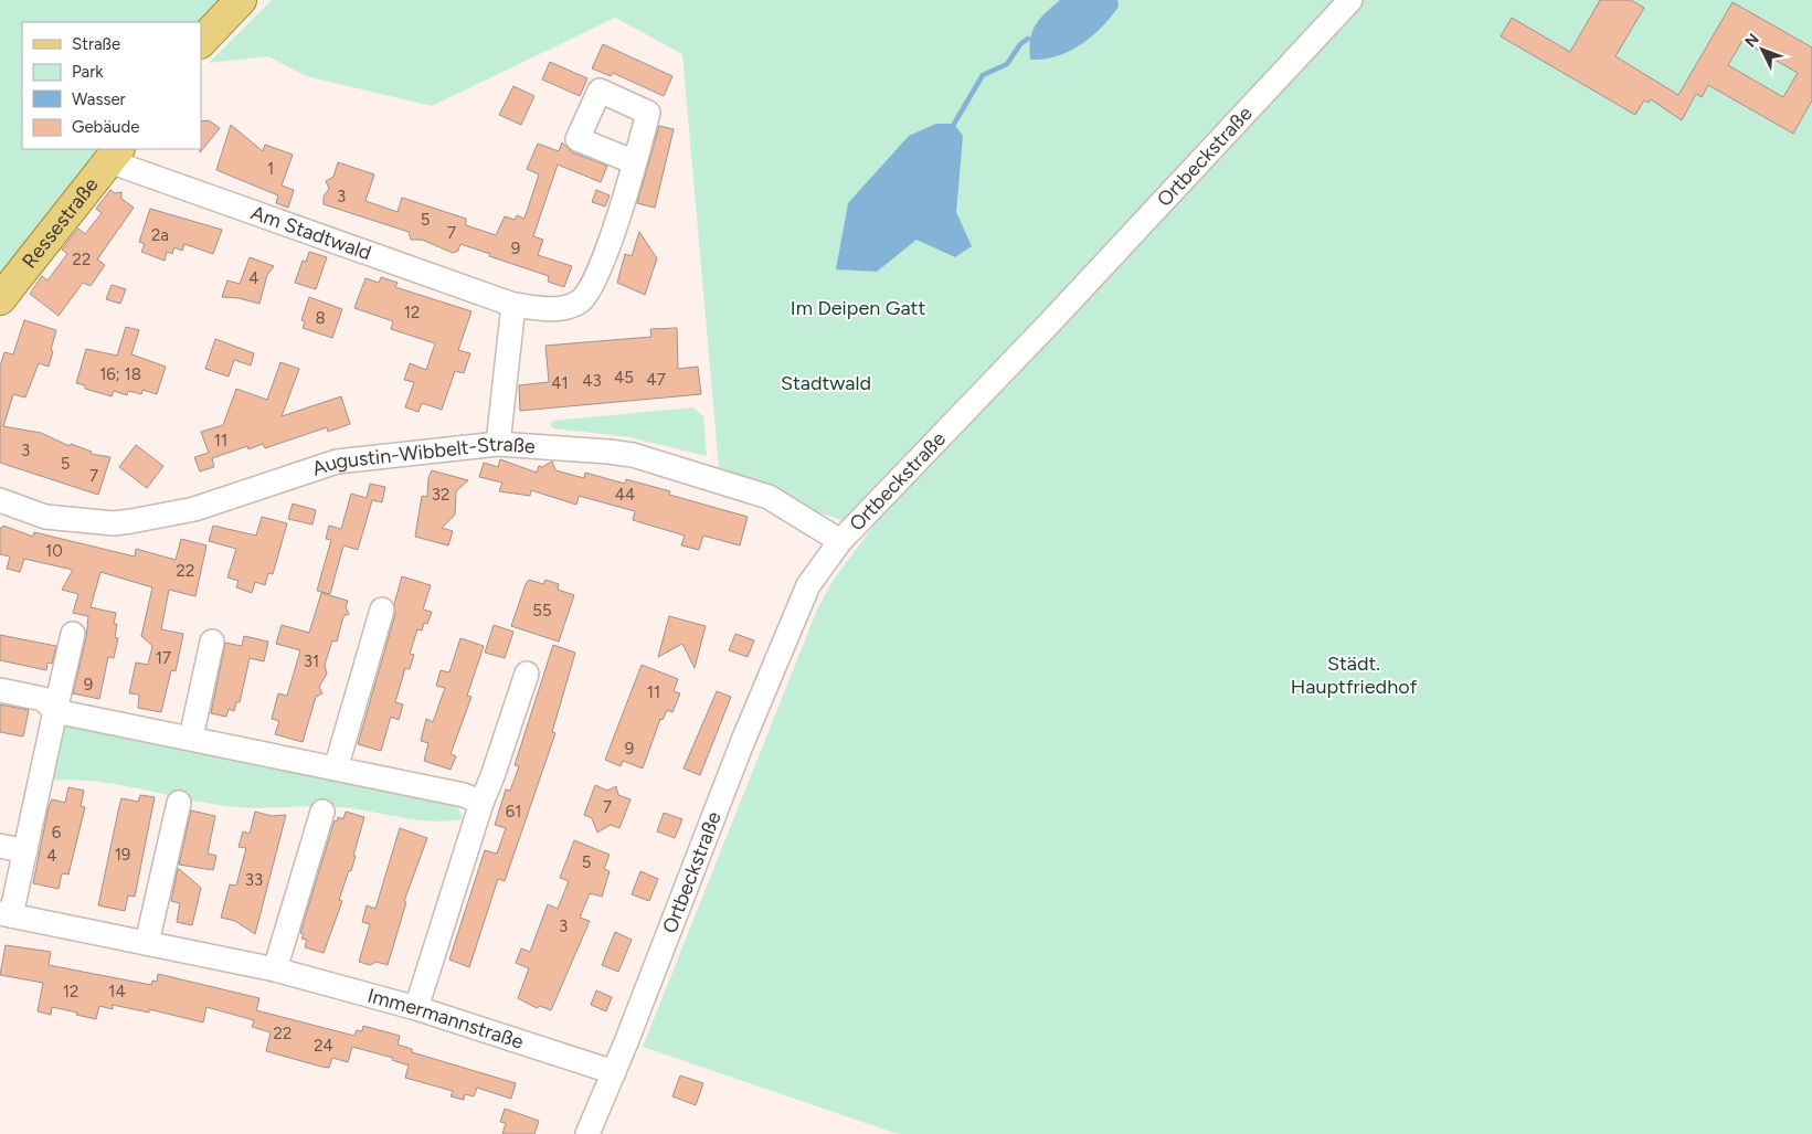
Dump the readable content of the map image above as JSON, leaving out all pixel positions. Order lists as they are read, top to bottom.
{
  "streets": {
    "main road": ["Ressestraße"],
    "street": [
      "Ortbeckstraße",
      "Am Stadtwald",
      "Augustin-Wibbelt-Straße",
      "Immermannstraße"
    ]
  },
  "crossings": [
    ["Ortbeckstraße", "Augustin-Wibbelt-Straße"],
    ["Ortbeckstraße", "Immermannstraße"],
    ["Ressestraße", "Am Stadtwald"]
  ],
  "parks": ["Im Deipen Gatt", "Stadtwald", "Städt. Hauptfriedhof"],
  "house_numbers": [
    "1",
    "3",
    "5",
    "7",
    "2a",
    "9",
    "22",
    "4",
    "12",
    "8",
    "16; 18",
    "45",
    "47",
    "43",
    "41",
    "11",
    "3",
    "5",
    "7",
    "32",
    "44",
    "10",
    "22",
    "55",
    "17",
    "31",
    "9",
    "11",
    "9",
    "7",
    "61",
    "6",
    "19",
    "4",
    "5",
    "33",
    "3",
    "12",
    "14",
    "22",
    "24"
  ],
  "legend": [
    "Straße",
    "Park",
    "Wasser",
    "Gebäude"
  ],
  "north": "top left"
}
